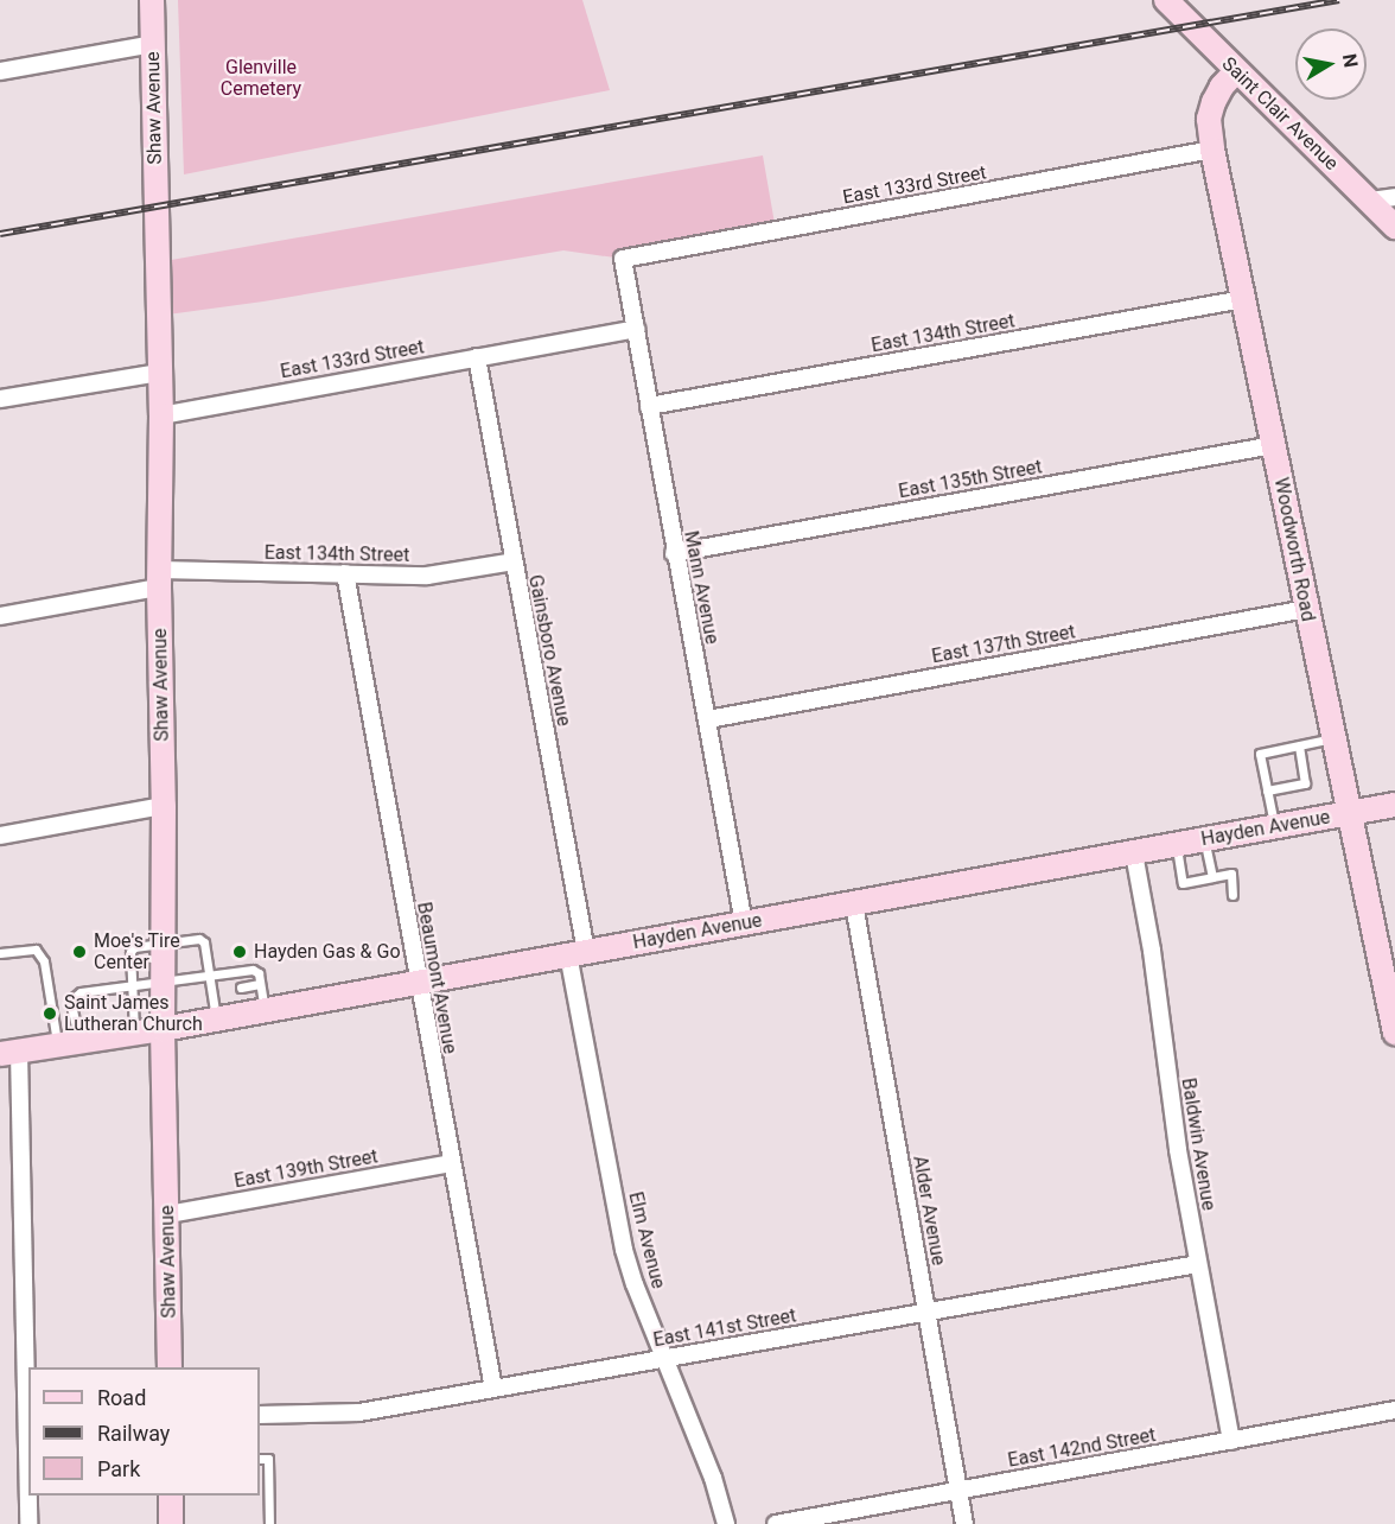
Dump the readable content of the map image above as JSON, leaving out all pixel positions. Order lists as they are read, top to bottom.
{
  "streets": {
    "street": [
      "Shaw Avenue",
      "Saint Clair Avenue",
      "East 133rd Street",
      "East 134th Street",
      "East 135th Street",
      "Woodworth Road",
      "Mann Avenue",
      "East 137th Street",
      "Gainsboro Avenue",
      "Hayden Avenue",
      "Beaumont Avenue",
      "Baldwin Avenue",
      "East 139th Street",
      "Alder Avenue",
      "Elm Avenue",
      "East 141st Street",
      "East 142nd Street"
    ]
  },
  "crossings": [
    ["Shaw Avenue", "East 133rd Street"],
    ["Shaw Avenue", "East 134th Street"],
    ["Shaw Avenue", "Hayden Avenue"],
    ["Shaw Avenue", "East 139th Street"],
    ["Saint Clair Avenue", "Woodworth Road"],
    ["East 133rd Street", "Woodworth Road"],
    ["East 133rd Street", "Mann Avenue"],
    ["East 133rd Street", "Gainsboro Avenue"],
    ["East 134th Street", "Woodworth Road"],
    ["East 134th Street", "Mann Avenue"],
    ["East 134th Street", "Gainsboro Avenue"],
    ["East 134th Street", "Beaumont Avenue"],
    ["East 135th Street", "Woodworth Road"],
    ["East 135th Street", "Mann Avenue"],
    ["Woodworth Road", "East 137th Street"],
    ["Woodworth Road", "Hayden Avenue"],
    ["Mann Avenue", "East 137th Street"],
    ["Mann Avenue", "Hayden Avenue"],
    ["Gainsboro Avenue", "Hayden Avenue"],
    ["Gainsboro Avenue", "Elm Avenue"],
    ["Hayden Avenue", "Beaumont Avenue"],
    ["Hayden Avenue", "Baldwin Avenue"],
    ["Hayden Avenue", "Alder Avenue"],
    ["Hayden Avenue", "Elm Avenue"],
    ["Beaumont Avenue", "East 139th Street"],
    ["Beaumont Avenue", "East 141st Street"],
    ["Baldwin Avenue", "East 141st Street"],
    ["Baldwin Avenue", "East 142nd Street"],
    ["Alder Avenue", "East 141st Street"],
    ["Alder Avenue", "East 142nd Street"],
    ["Elm Avenue", "East 141st Street"]
  ],
  "parks": ["Glenville Cemetery"],
  "places": ["Moe's Tire Center", "Hayden Gas & Go", "Saint James Lutheran Church"],
  "legend": ["Road", "Railway", "Park"],
  "north": "right"
}
